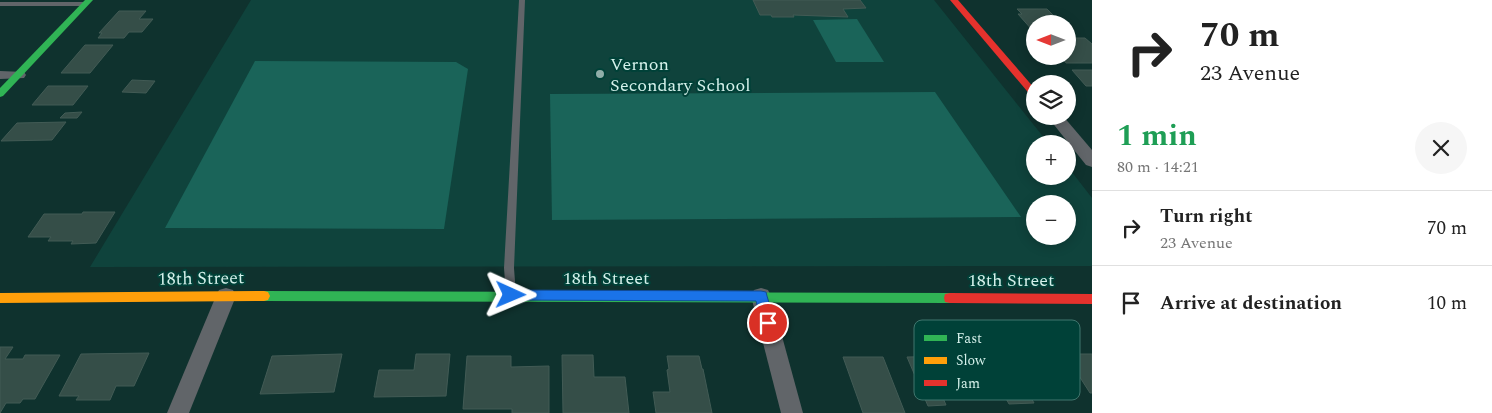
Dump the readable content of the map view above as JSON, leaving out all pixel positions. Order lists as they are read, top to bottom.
{
  "streets": {
    "street": ["18th Street"]
  },
  "places": ["Vernon Secondary School"],
  "legend": ["Fast", "Slow", "Jam"],
  "north": "left",
  "page": {
    "turn": ["70 m", "23 Avenue"],
    "map_buttons": ["+", "−"],
    "heading": ["1 min", "80 m · 14:21"],
    "list": [
      {
        "name": "Turn right",
        "note": "23 Avenue",
        "value": "70 m"
      },
      {
        "name": "Arrive at destination",
        "value": "10 m"
      }
    ]
  }
}
